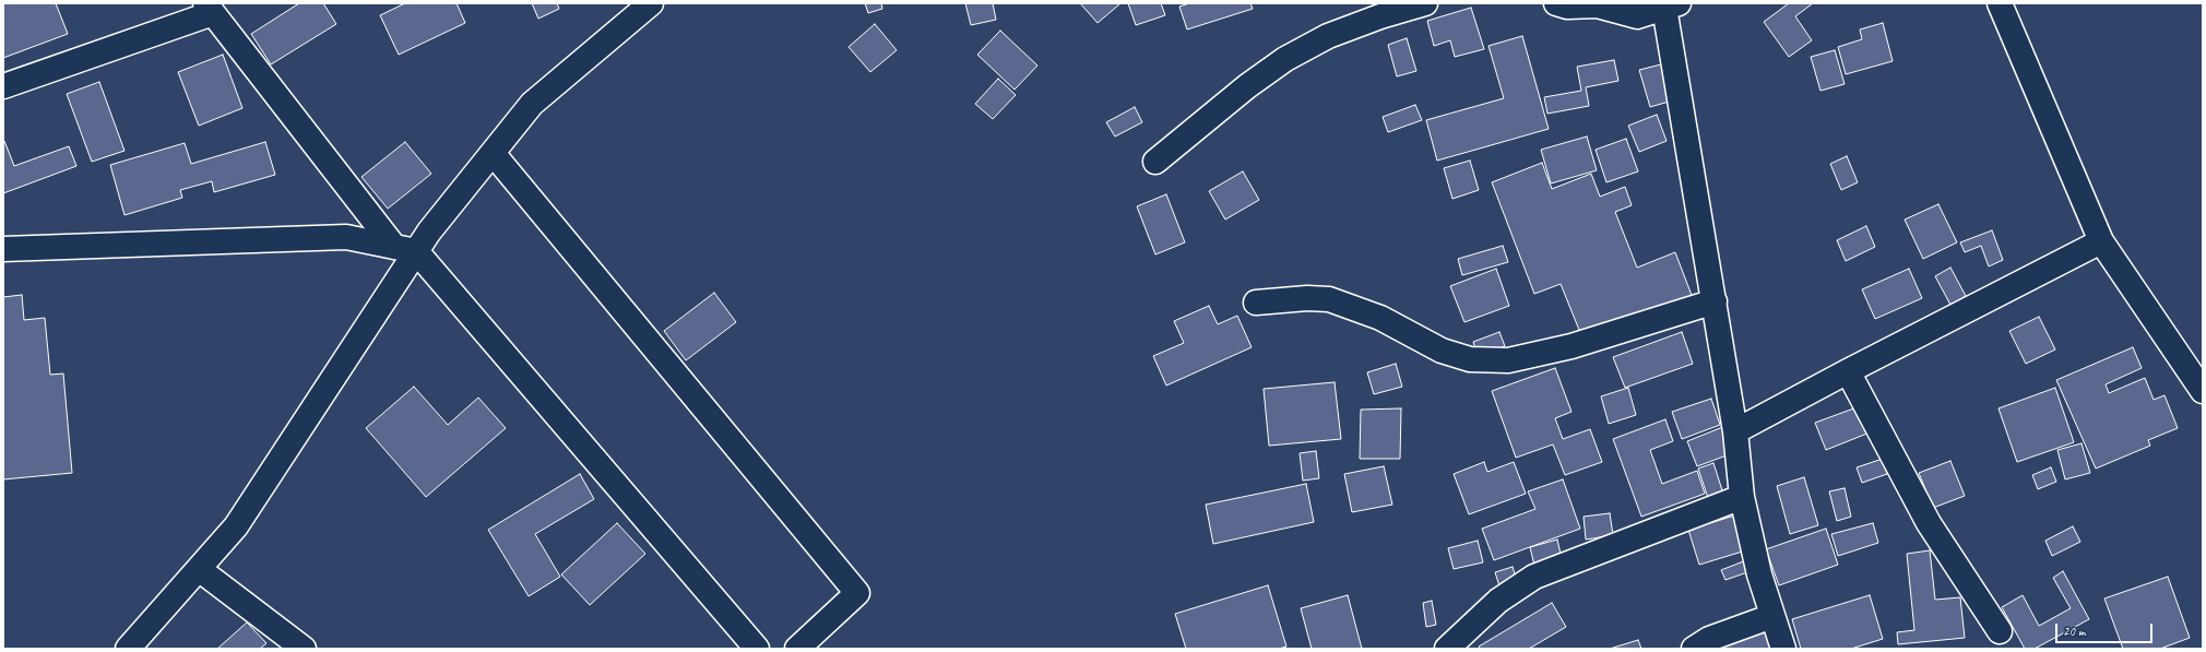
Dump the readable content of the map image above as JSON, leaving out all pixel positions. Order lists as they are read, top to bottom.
{
  "scale_bar": "20 m"
}
